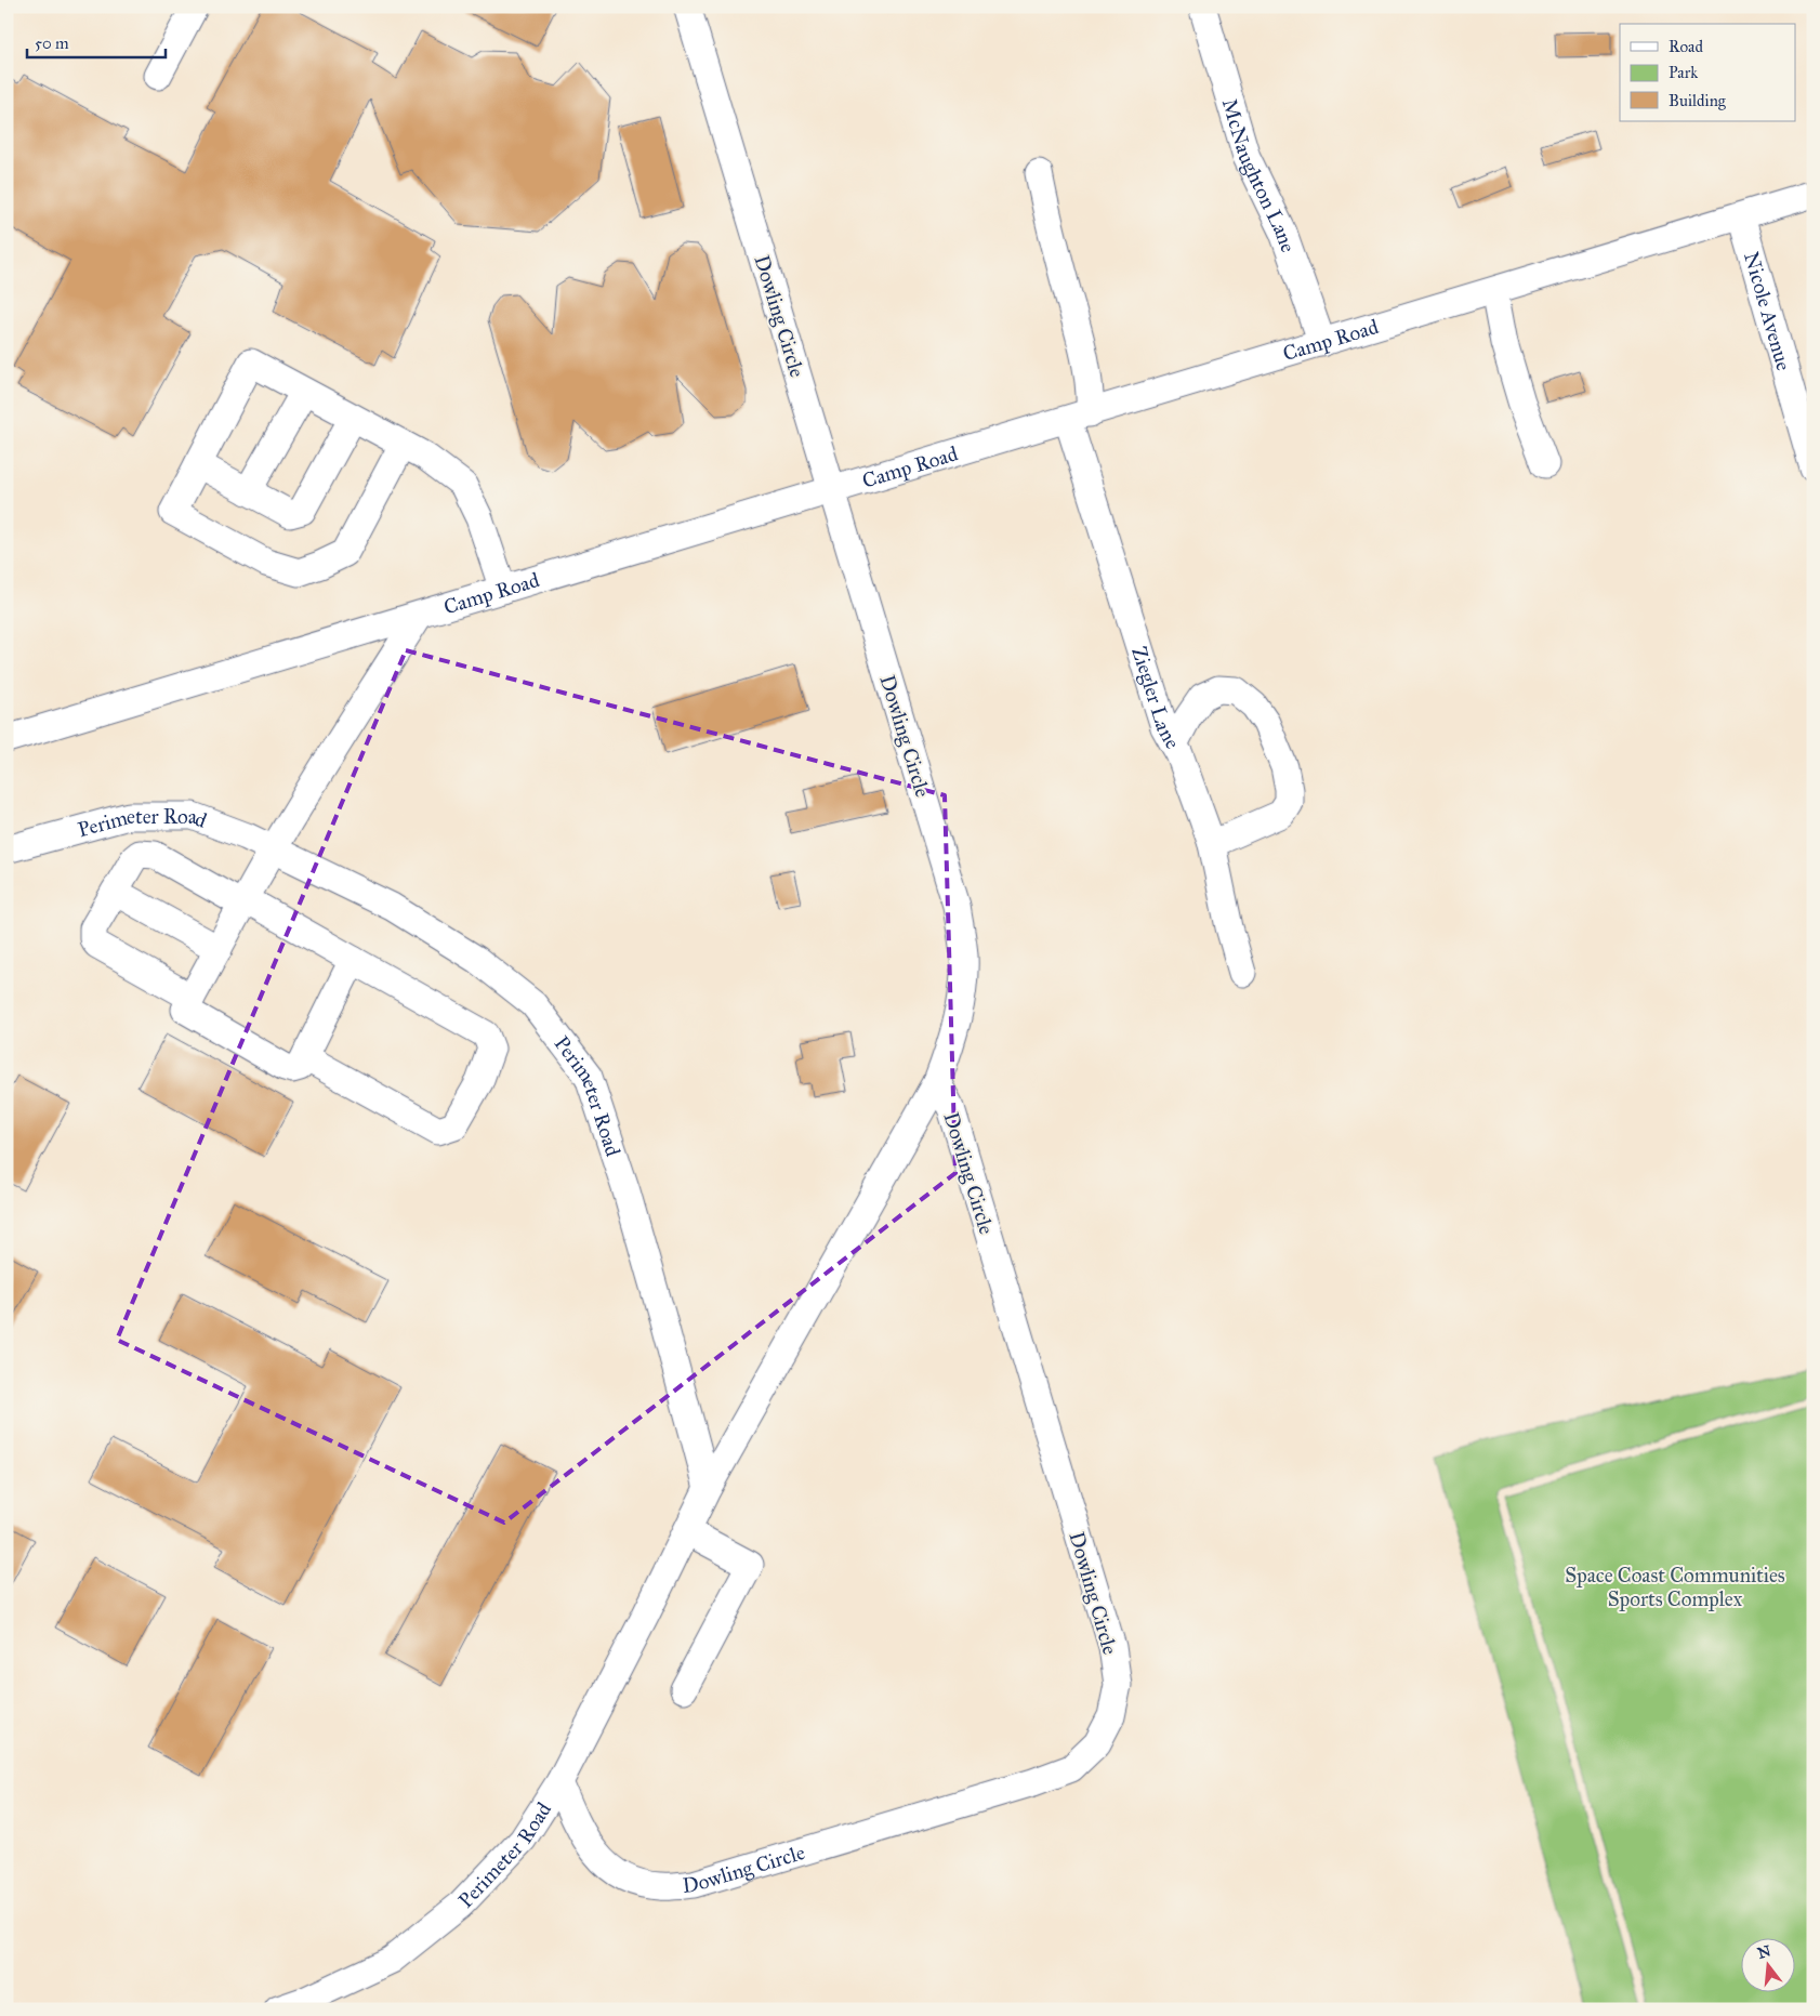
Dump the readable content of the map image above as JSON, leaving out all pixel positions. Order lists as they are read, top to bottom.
{
  "streets": {
    "street": [
      "McNaughton Lane",
      "Nicole Avenue",
      "Dowling Circle",
      "Camp Road",
      "Ziegler Lane",
      "Perimeter Road"
    ]
  },
  "crossings": [
    ["McNaughton Lane", "Camp Road"],
    ["Nicole Avenue", "Camp Road"],
    ["Dowling Circle", "Camp Road"],
    ["Dowling Circle", "Perimeter Road"],
    ["Camp Road", "Ziegler Lane"]
  ],
  "parks": ["Space Coast Communities Sports Complex"],
  "legend": ["Road", "Park", "Building"],
  "scale_bar": "50 m",
  "north": "top"
}
